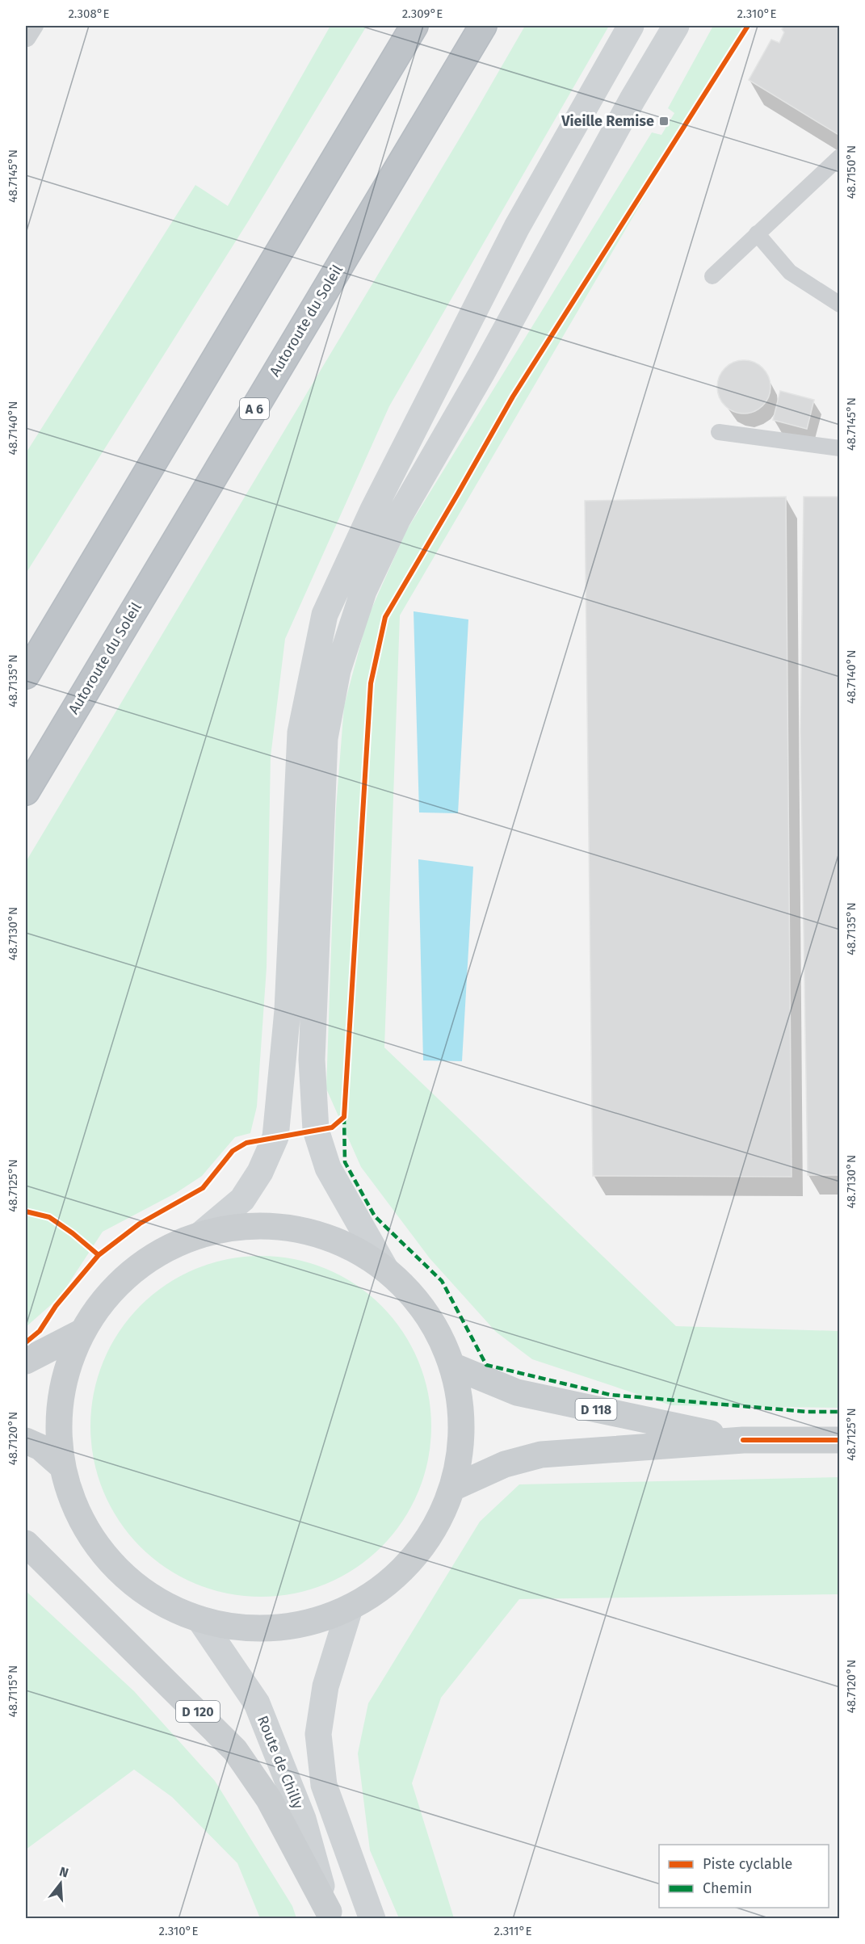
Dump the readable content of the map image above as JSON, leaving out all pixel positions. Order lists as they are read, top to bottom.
{
  "streets": {
    "highway": ["Autoroute du Soleil", "A 6"],
    "main road": ["D 118", "D 120", "Route de Chilly"]
  },
  "crossings": [
    ["D 120", "Route de Chilly"]
  ],
  "places": {
    "transit": ["Vieille Remise"]
  },
  "legend": ["Piste cyclable", "Chemin"],
  "north": "top",
  "coordinates": [
    "2.308°E",
    "2.309°E",
    "2.310°E",
    "48.7150°N",
    "48.7145°N",
    "48.7140°N",
    "48.7135°N",
    "48.7130°N",
    "48.7125°N",
    "48.7120°N",
    "48.7115°N",
    "2.311°E"
  ]
}
